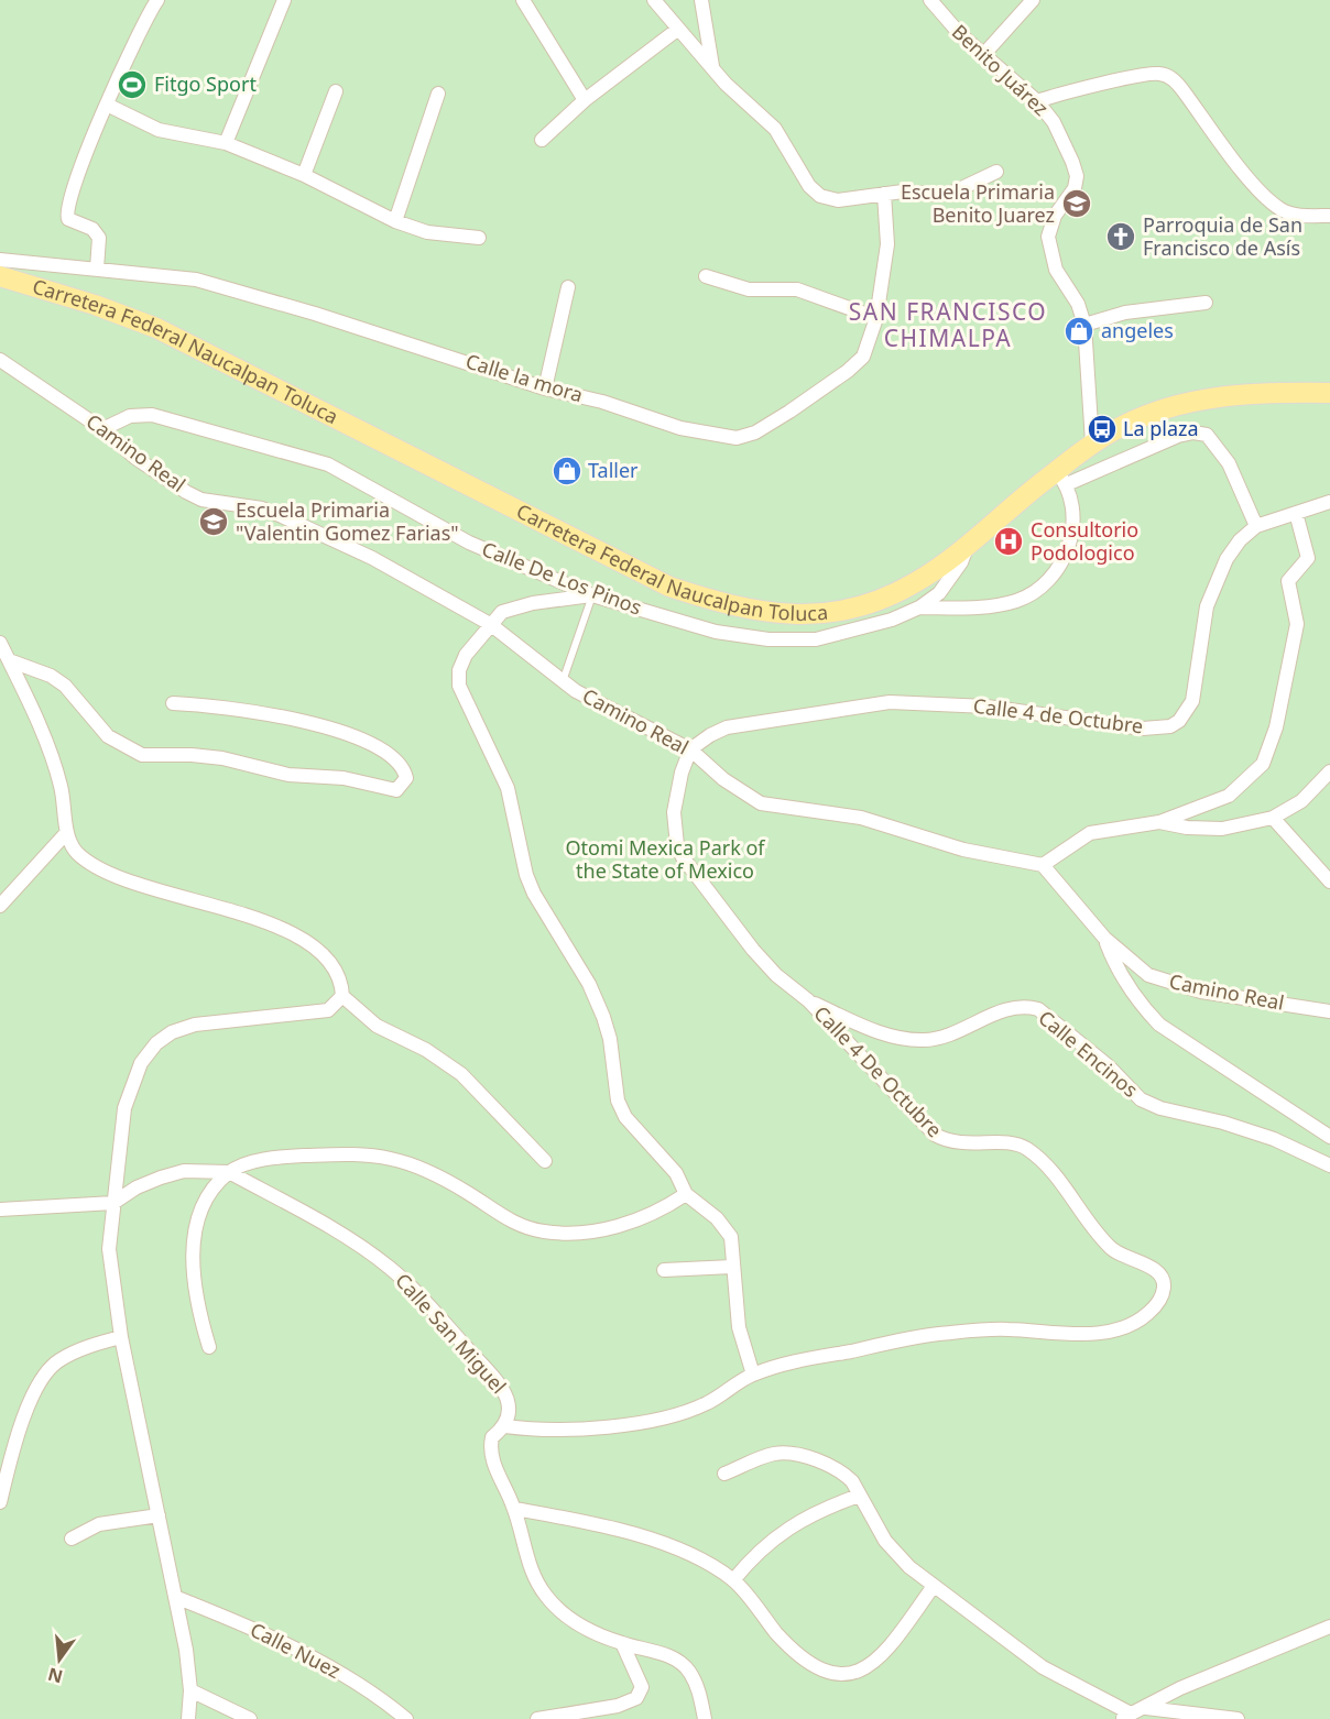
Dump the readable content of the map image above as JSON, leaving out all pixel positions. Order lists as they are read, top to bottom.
{
  "streets": {
    "main road": ["Carretera Federal Naucalpan Toluca"],
    "street": [
      "Benito Juárez",
      "Calle la mora",
      "Camino Real",
      "Calle De Los Pinos",
      "Calle 4 de Octubre",
      "Calle Encinos",
      "Calle 4 De Octubre",
      "Calle San Miguel",
      "Calle Nuez"
    ]
  },
  "crossings": [
    ["Benito Juárez", "Carretera Federal Naucalpan Toluca"],
    ["Carretera Federal Naucalpan Toluca", "Calle De Los Pinos"],
    ["Camino Real", "Calle De Los Pinos"],
    ["Camino Real", "Calle 4 de Octubre"],
    ["Camino Real", "Calle 4 De Octubre"],
    ["Calle 4 de Octubre", "Calle 4 De Octubre"],
    ["Calle Encinos", "Calle 4 De Octubre"]
  ],
  "districts": ["SAN FRANCISCO CHIMALPA"],
  "parks": ["Otomi Mexica Park of the State of Mexico"],
  "places": {
    "sports": ["Fitgo Sport"],
    "school or university": ["Escuela Primaria Benito Juarez", "Escuela Primaria \"Valentin Gomez Farias\""],
    "church": ["Parroquia de San Francisco de Asís"],
    "shop": ["angeles", "Taller"],
    "bus stop": ["La plaza"],
    "hospital": ["Consultorio Podologico"]
  },
  "north": "bottom"
}
